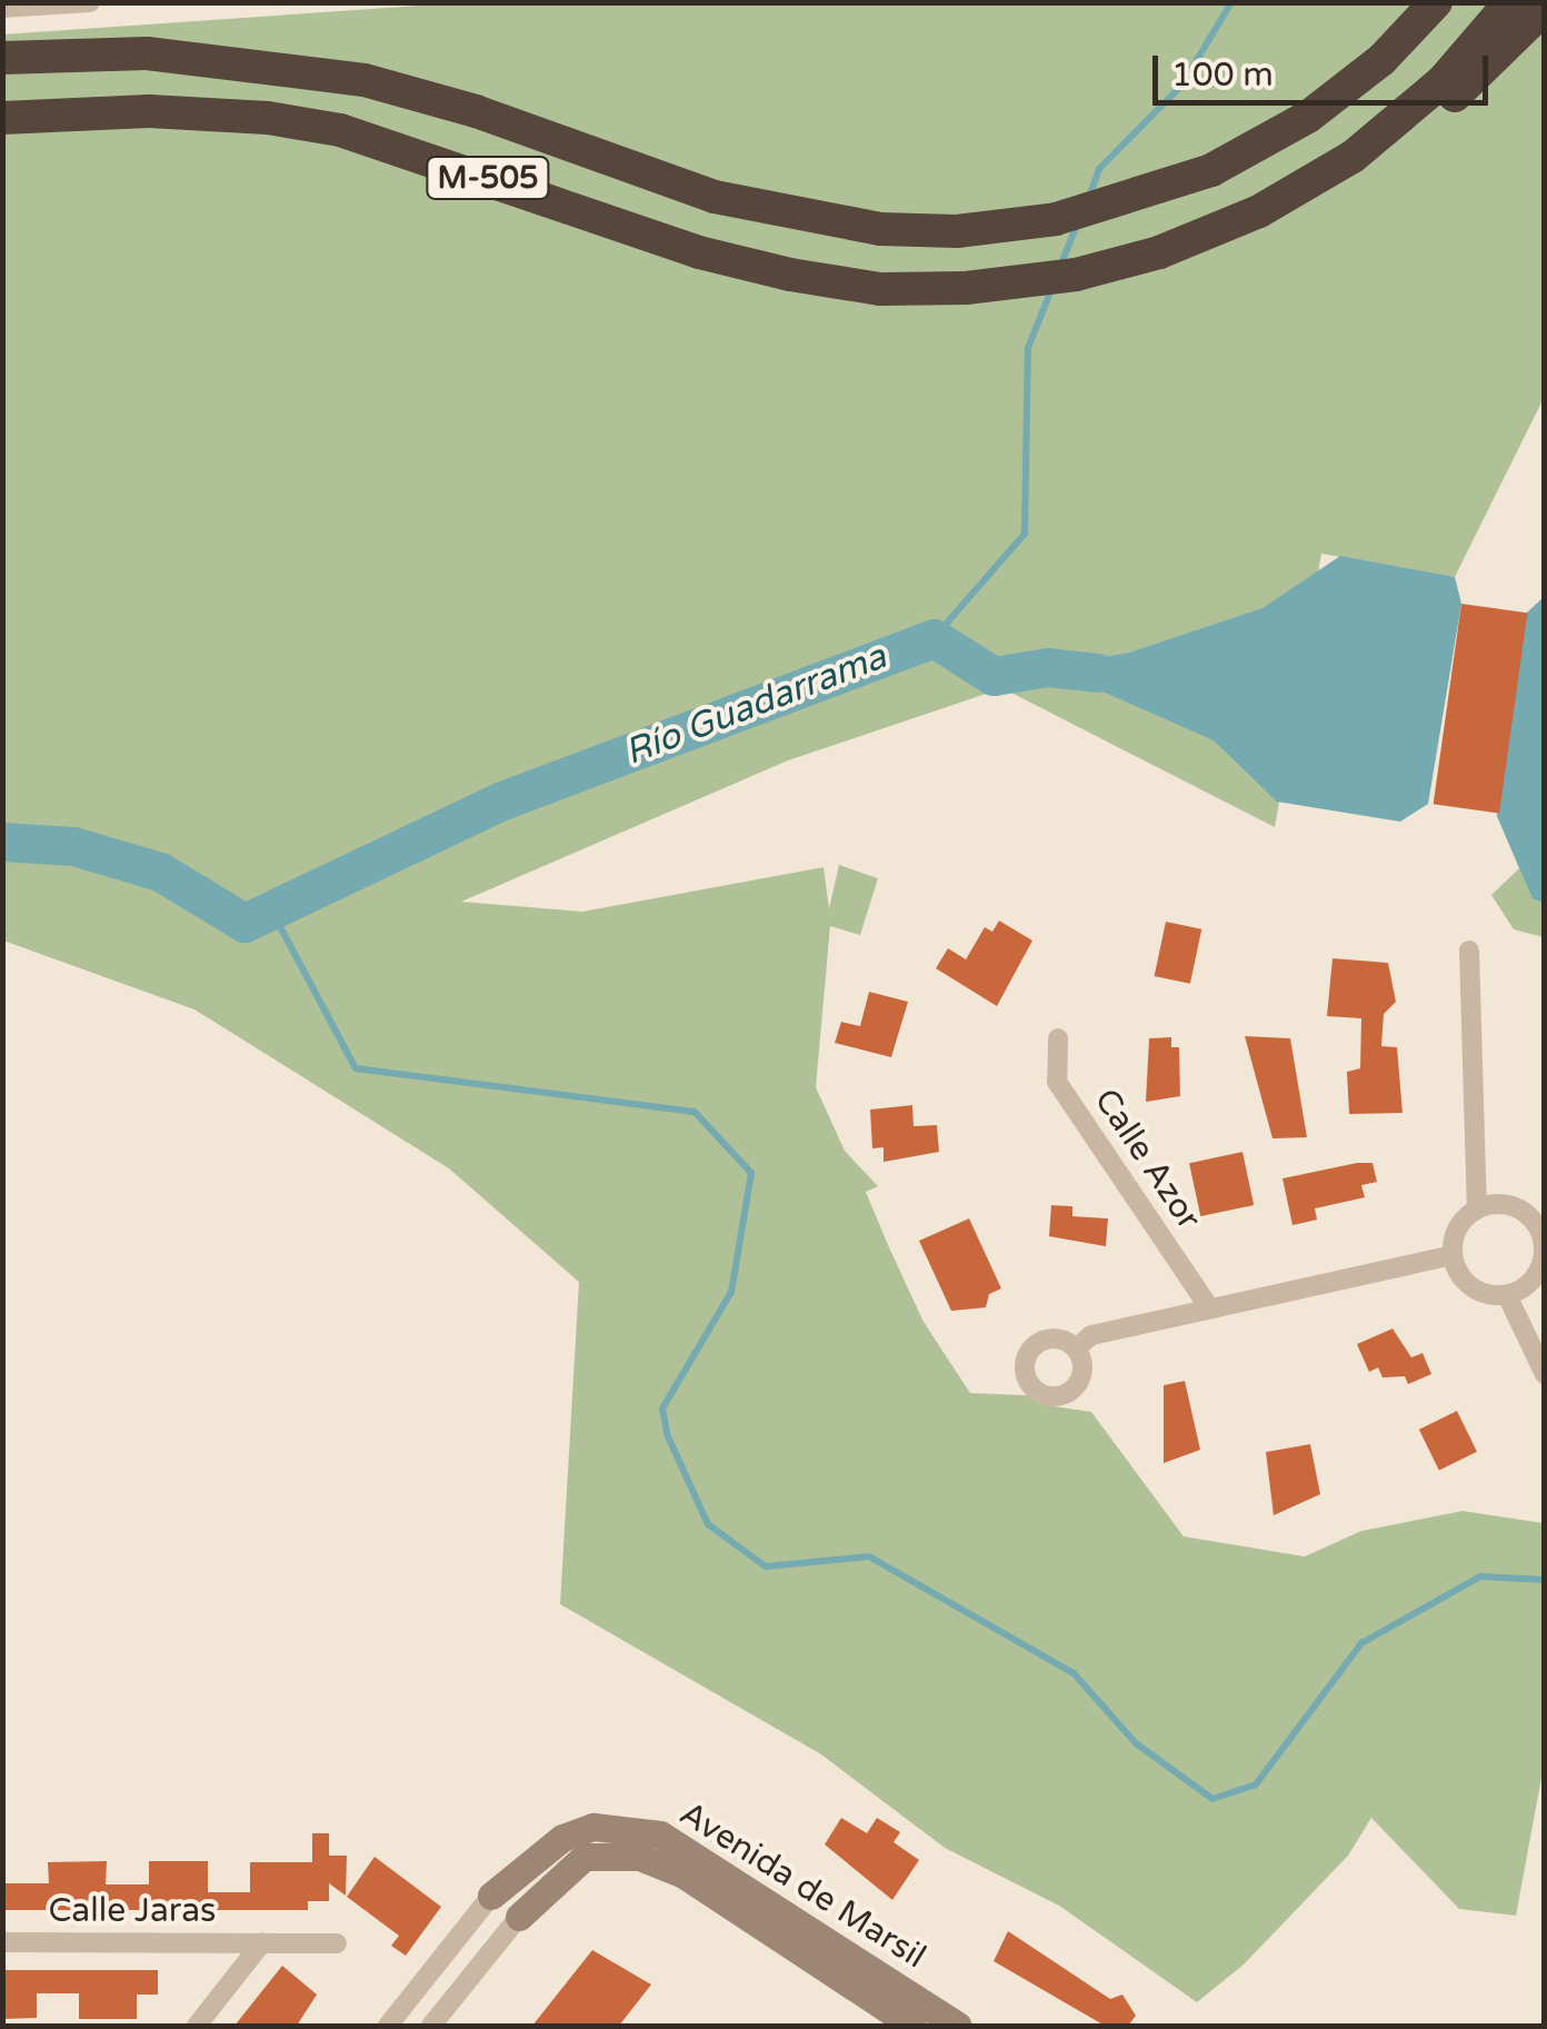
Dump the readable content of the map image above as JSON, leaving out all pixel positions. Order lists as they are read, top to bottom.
{
  "streets": {
    "highway": ["M-505"],
    "street": ["Calle Azor", "Avenida de Marsil", "Calle Jaras"]
  },
  "water": ["Río Guadarrama"],
  "scale_bar": "100 m"
}
